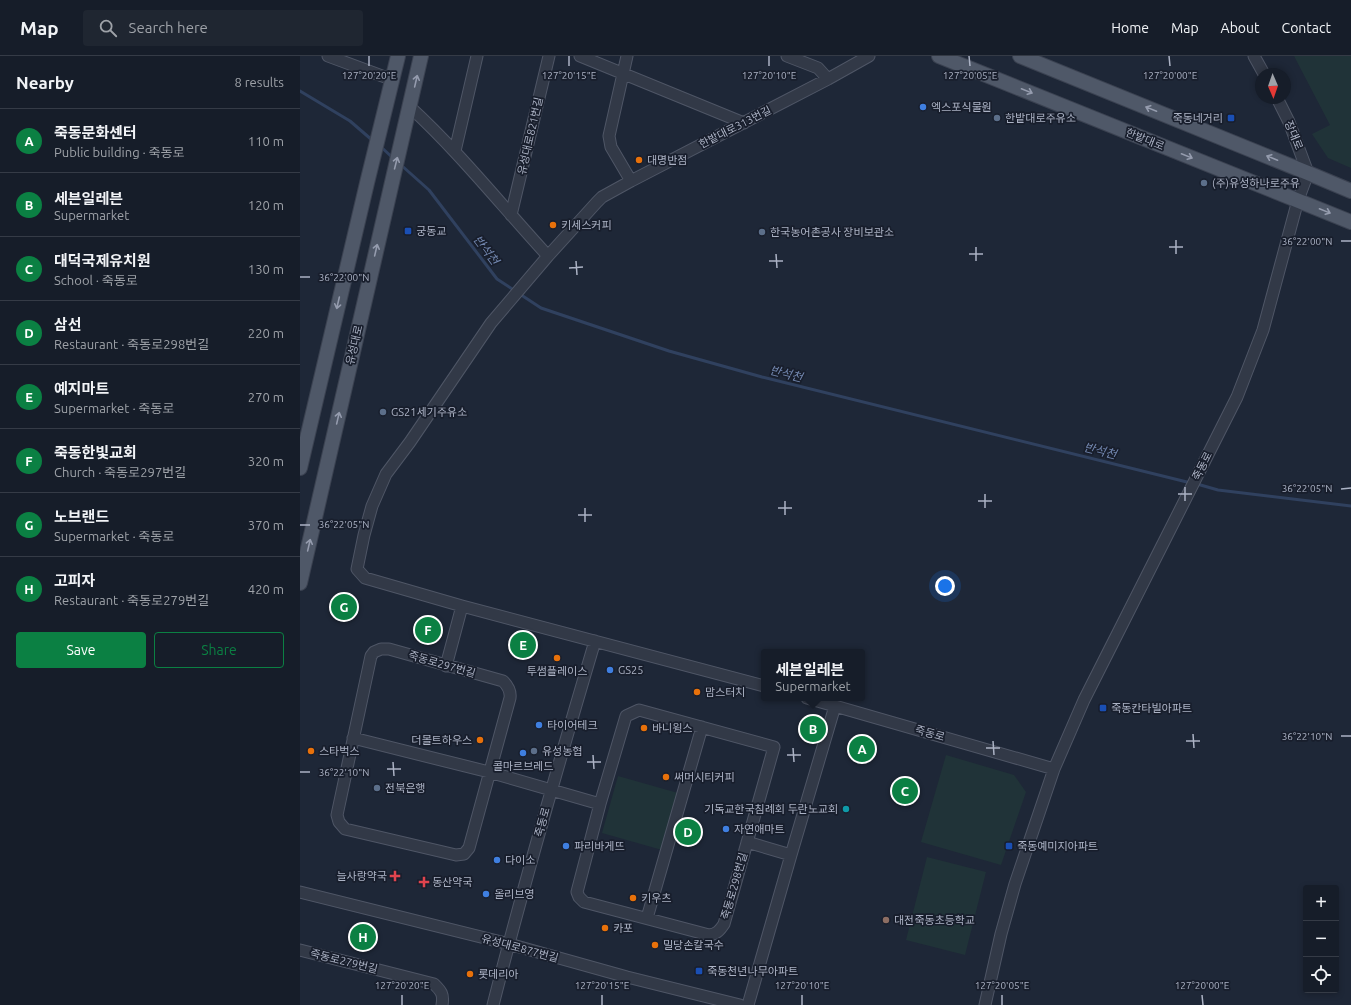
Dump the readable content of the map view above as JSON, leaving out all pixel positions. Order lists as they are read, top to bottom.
{
  "streets": {
    "main road": ["한밭대로", "유성대로"],
    "street": [
      "한밭대로313번길",
      "장대로",
      "유성대로821번길",
      "죽동로",
      "죽동로297번길",
      "죽동로298번길",
      "유성대로877번길",
      "죽동로279번길"
    ]
  },
  "crossings": [
    ["장대로", "죽동로"],
    ["한밭대로", "죽동로"],
    ["죽동로", "유성대로877번길"]
  ],
  "water": ["반석천"],
  "places": {
    "other": [
      "엑스포식물원",
      "한밭대로주유소",
      "대명반점",
      "(주)유성하나로주유",
      "키세스커피",
      "한국농어촌공사 장비보관소",
      "GS21세기주유소",
      "투썸플레이스",
      "GS25",
      "맘스터치",
      "타이어테크",
      "바니윙스",
      "더몰트하우스",
      "스타벅스",
      "유성농협",
      "콜마르브레드",
      "써머시티커피",
      "전북은행",
      "기독교한국침례회 두란노교회",
      "자연애마트",
      "파리바게뜨",
      "다이소",
      "올리브영",
      "키우츠",
      "대전죽동초등학교",
      "카포",
      "밀당손칼국수",
      "롯데리아"
    ],
    "transit": [
      "죽동네거리",
      "궁동교",
      "죽동칸타빌아파트",
      "죽동예미지아파트",
      "죽동천년나무아파트"
    ],
    "health": ["늘사랑약국", "동산약국"]
  },
  "north": "bottom",
  "page": {
    "header": "Map",
    "search": "Search here",
    "nav": [
      "Home",
      "Map",
      "About",
      "Contact"
    ],
    "heading": ["Nearby", "8 results"],
    "list": [
      {
        "mark": "A",
        "name": "죽동문화센터",
        "note": "Public building · 죽동로",
        "value": "110 m"
      },
      {
        "mark": "B",
        "name": "세븐일레븐",
        "note": "Supermarket",
        "value": "120 m"
      },
      {
        "mark": "C",
        "name": "대덕국제유치원",
        "note": "School · 죽동로",
        "value": "130 m"
      },
      {
        "mark": "D",
        "name": "삼선",
        "note": "Restaurant · 죽동로298번길",
        "value": "220 m"
      },
      {
        "mark": "E",
        "name": "예지마트",
        "note": "Supermarket · 죽동로",
        "value": "270 m"
      },
      {
        "mark": "F",
        "name": "죽동한빛교회",
        "note": "Church · 죽동로297번길",
        "value": "320 m"
      },
      {
        "mark": "G",
        "name": "노브랜드",
        "note": "Supermarket · 죽동로",
        "value": "370 m"
      },
      {
        "mark": "H",
        "name": "고피자",
        "note": "Restaurant · 죽동로279번길",
        "value": "420 m"
      }
    ],
    "pins": [
      "G",
      "F",
      "E",
      "B",
      "A",
      "C",
      "D",
      "H"
    ],
    "buttons": ["Save", "Share"],
    "popup": ["세븐일레븐", "Supermarket"],
    "map_buttons": ["+", "−"]
  },
  "coordinates": [
    "127°20'20\"E",
    "127°20'15\"E",
    "127°20'10\"E",
    "127°20'05\"E",
    "127°20'00\"E",
    "36°22'00\"N",
    "36°22'05\"N",
    "36°22'10\"N"
  ]
}
